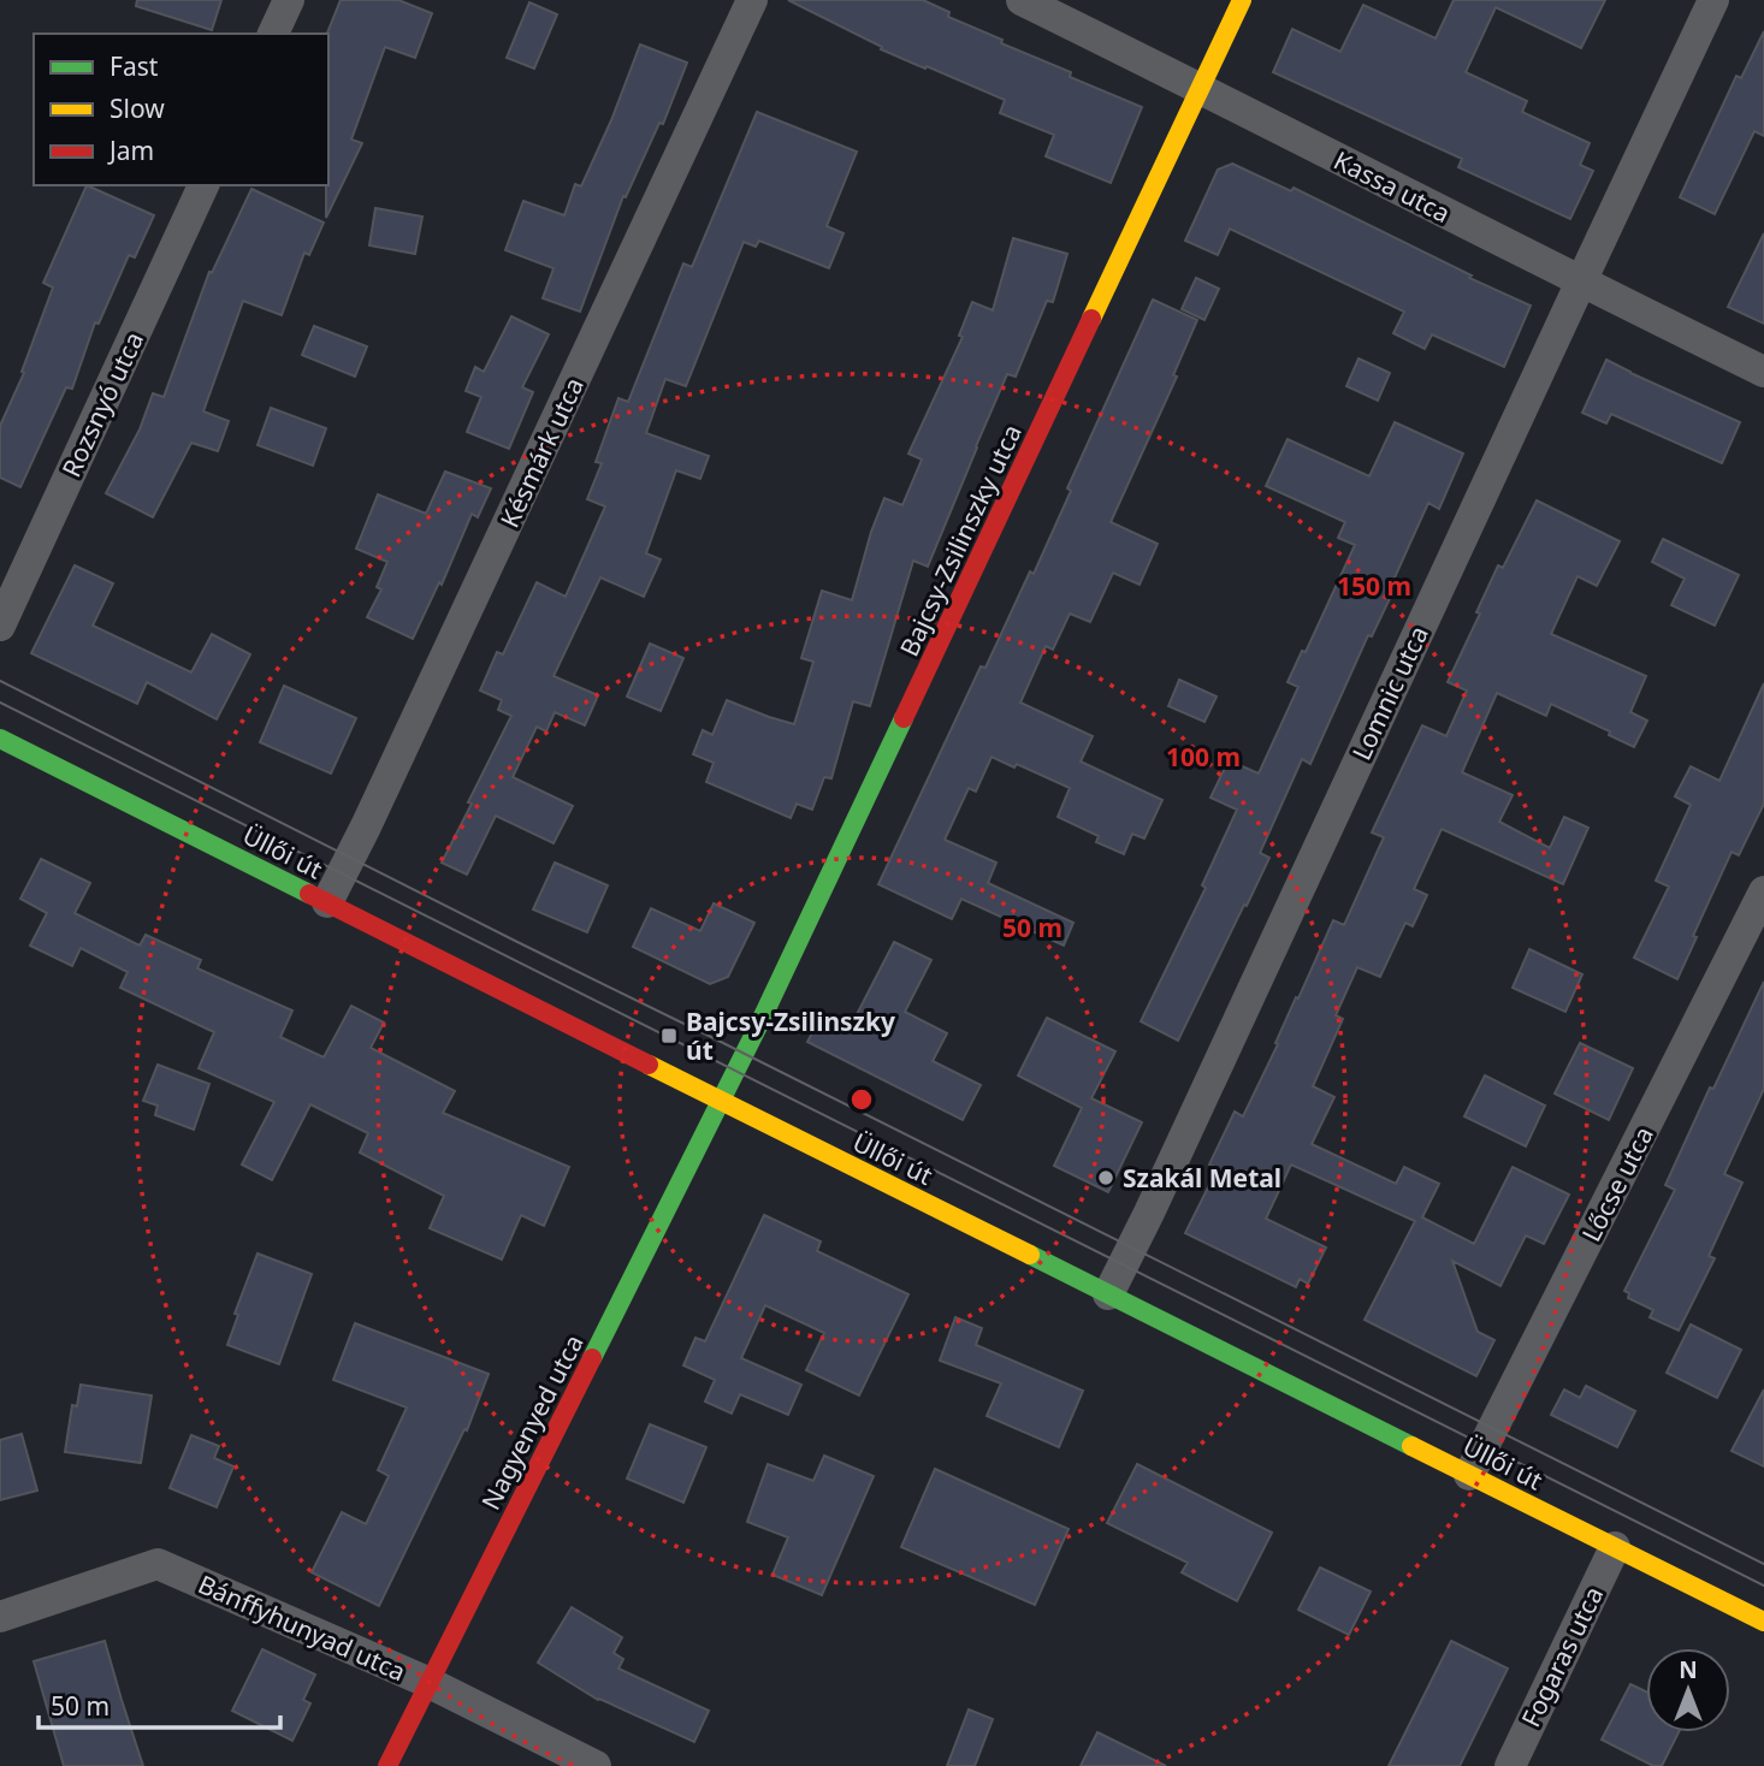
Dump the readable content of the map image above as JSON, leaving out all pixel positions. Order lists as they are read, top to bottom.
{
  "streets": {
    "main road": ["Bajcsy-Zsilinszky utca", "Üllői út", "Nagyenyed utca"],
    "street": [
      "Kassa utca",
      "Rozsnyó utca",
      "Késmárk utca",
      "Lomnic utca",
      "Lőcse utca",
      "Bánffyhunyad utca",
      "Fogaras utca"
    ]
  },
  "crossings": [
    ["Kassa utca", "Bajcsy-Zsilinszky utca"],
    ["Kassa utca", "Lomnic utca"],
    ["Késmárk utca", "Üllői út"],
    ["Bajcsy-Zsilinszky utca", "Üllői út"],
    ["Bajcsy-Zsilinszky utca", "Nagyenyed utca"],
    ["Lomnic utca", "Üllői út"],
    ["Üllői út", "Lőcse utca"],
    ["Üllői út", "Nagyenyed utca"],
    ["Üllői út", "Fogaras utca"],
    ["Nagyenyed utca", "Bánffyhunyad utca"]
  ],
  "places": {
    "transit": ["Bajcsy-Zsilinszky út"],
    "other": ["Szakál Metal"]
  },
  "legend": ["Fast", "Slow", "Jam"],
  "scale_bar": "50 m",
  "north": "top",
  "rings": ["150 m", "100 m", "50 m"]
}
